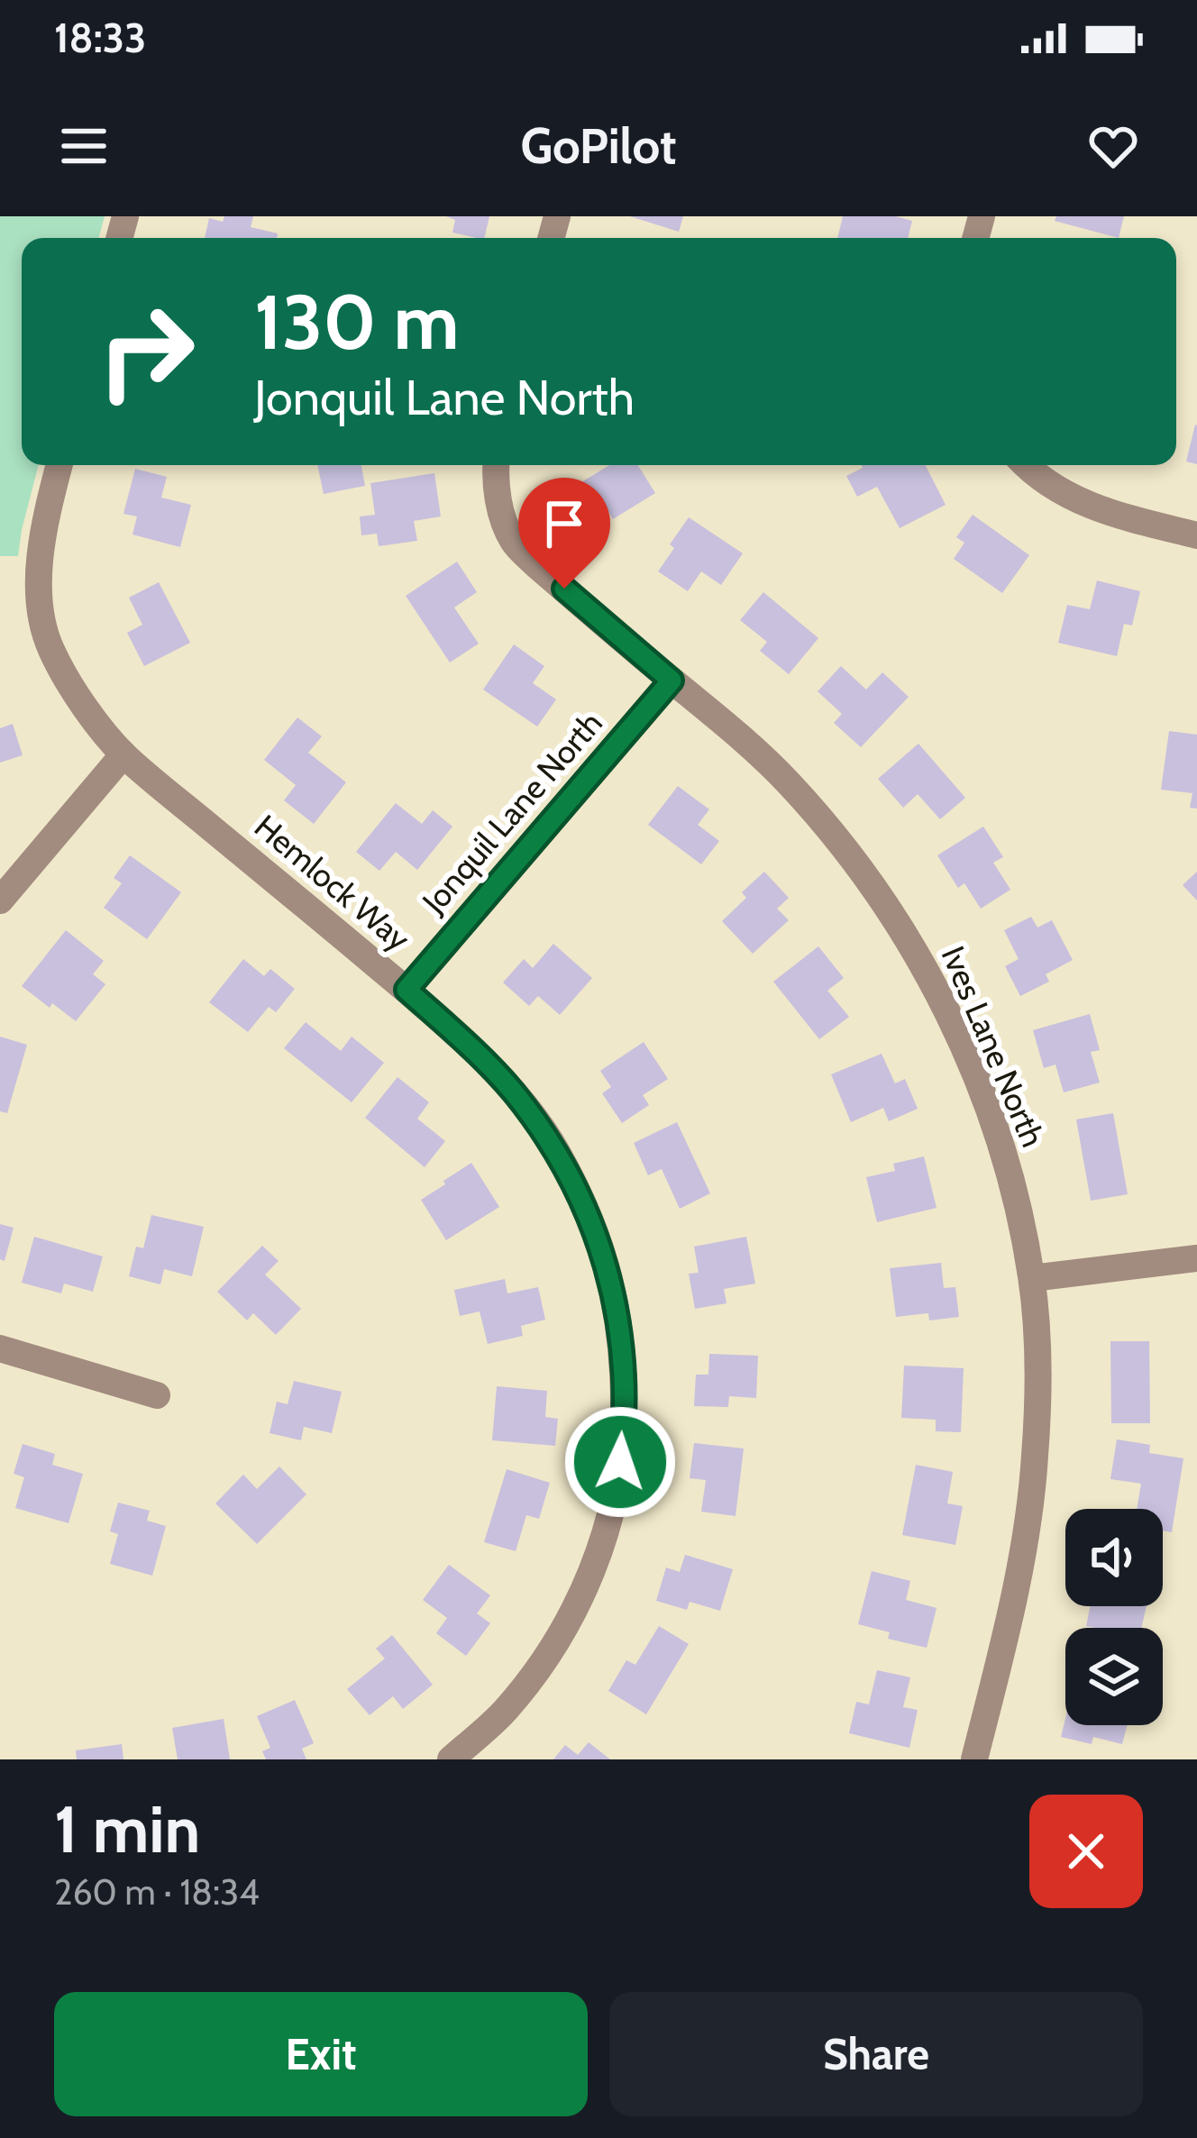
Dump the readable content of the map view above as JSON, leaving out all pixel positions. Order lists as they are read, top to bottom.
{
  "streets": {
    "street": ["Jonquil Lane North", "Hemlock Way", "Ives Lane North"]
  },
  "crossings": [
    ["Jonquil Lane North", "Hemlock Way"],
    ["Jonquil Lane North", "Ives Lane North"]
  ],
  "page": {
    "status": "18:33",
    "header": "GoPilot",
    "turn": ["130 m", "Jonquil Lane North"],
    "heading": ["1 min", "260 m · 18:34"],
    "buttons": ["Exit", "Share"]
  }
}
